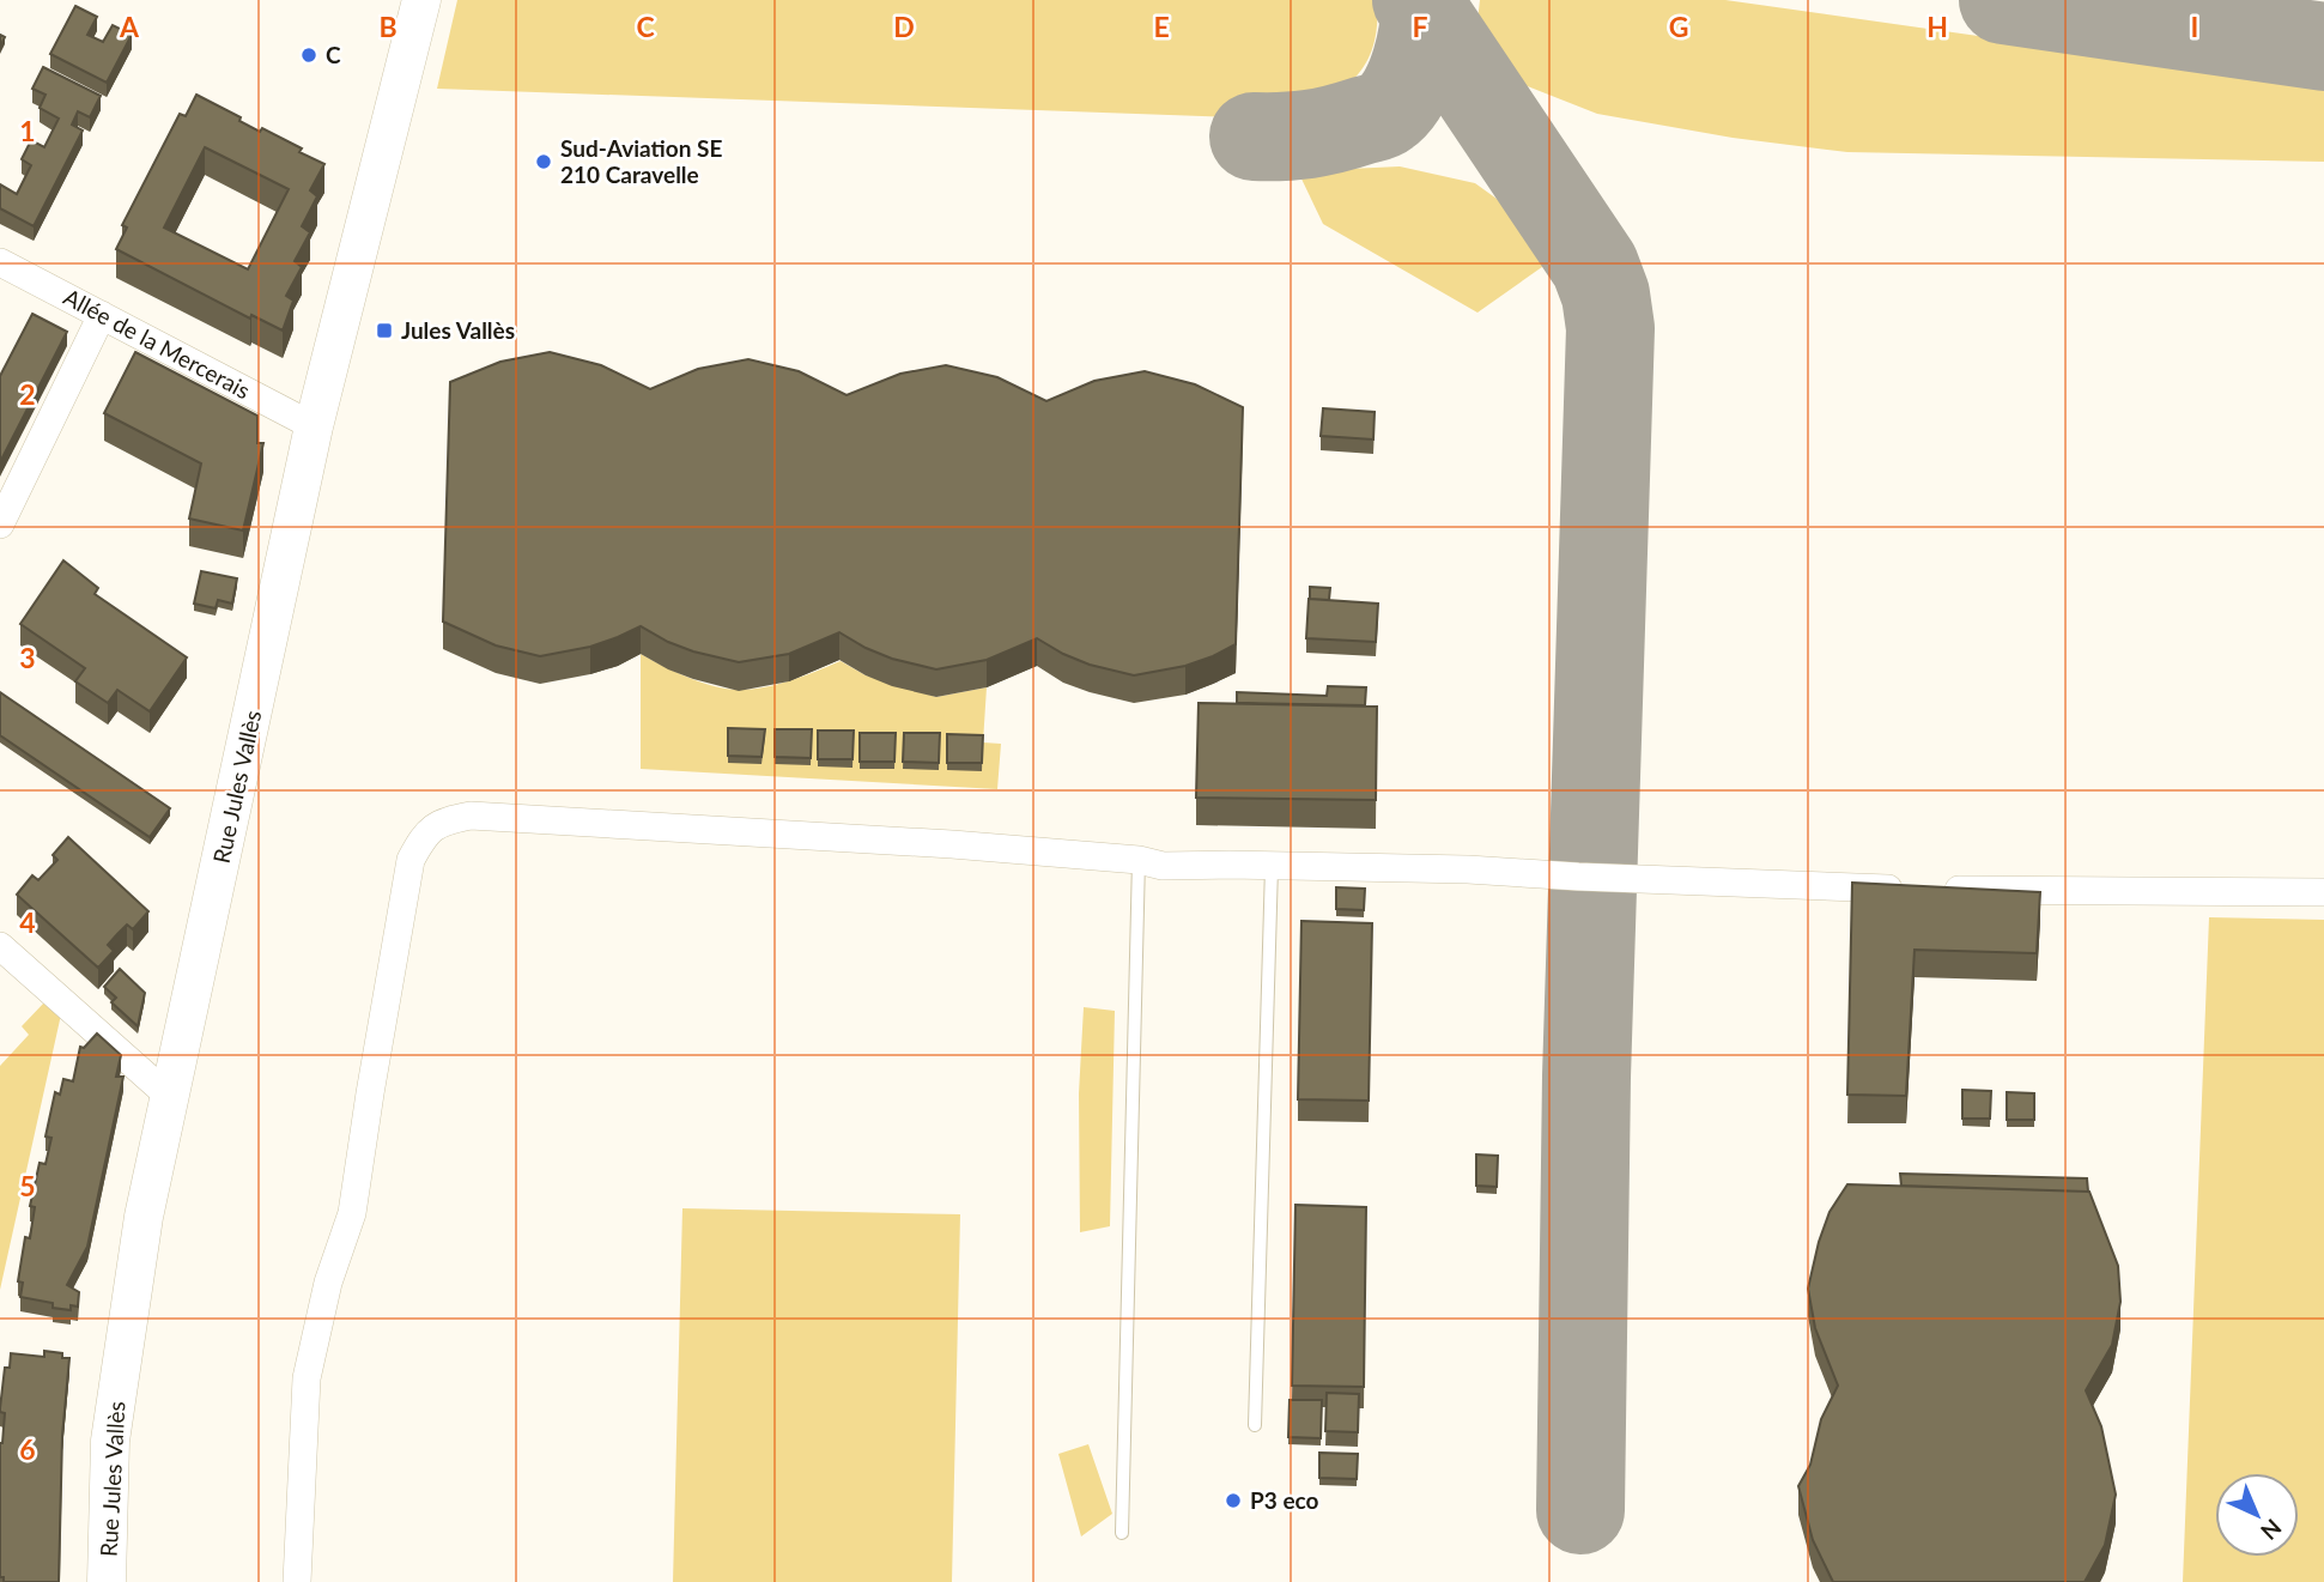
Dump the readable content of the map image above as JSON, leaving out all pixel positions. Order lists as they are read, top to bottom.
{
  "streets": {
    "street": ["Allée de la Mercerais", "Rue Jules Vallès"]
  },
  "crossings": [
    ["Allée de la Mercerais", "Rue Jules Vallès"]
  ],
  "places": {
    "other": ["C", "Sud-Aviation SE 210 Caravelle", "P3 eco"],
    "transit": ["Jules Vallès"]
  },
  "north": "bottom right",
  "grid": {
    "columns": [
      "A",
      "B",
      "C",
      "D",
      "E",
      "F",
      "G",
      "H",
      "I"
    ],
    "rows": [
      "1",
      "2",
      "3",
      "4",
      "5",
      "6"
    ]
  }
}
